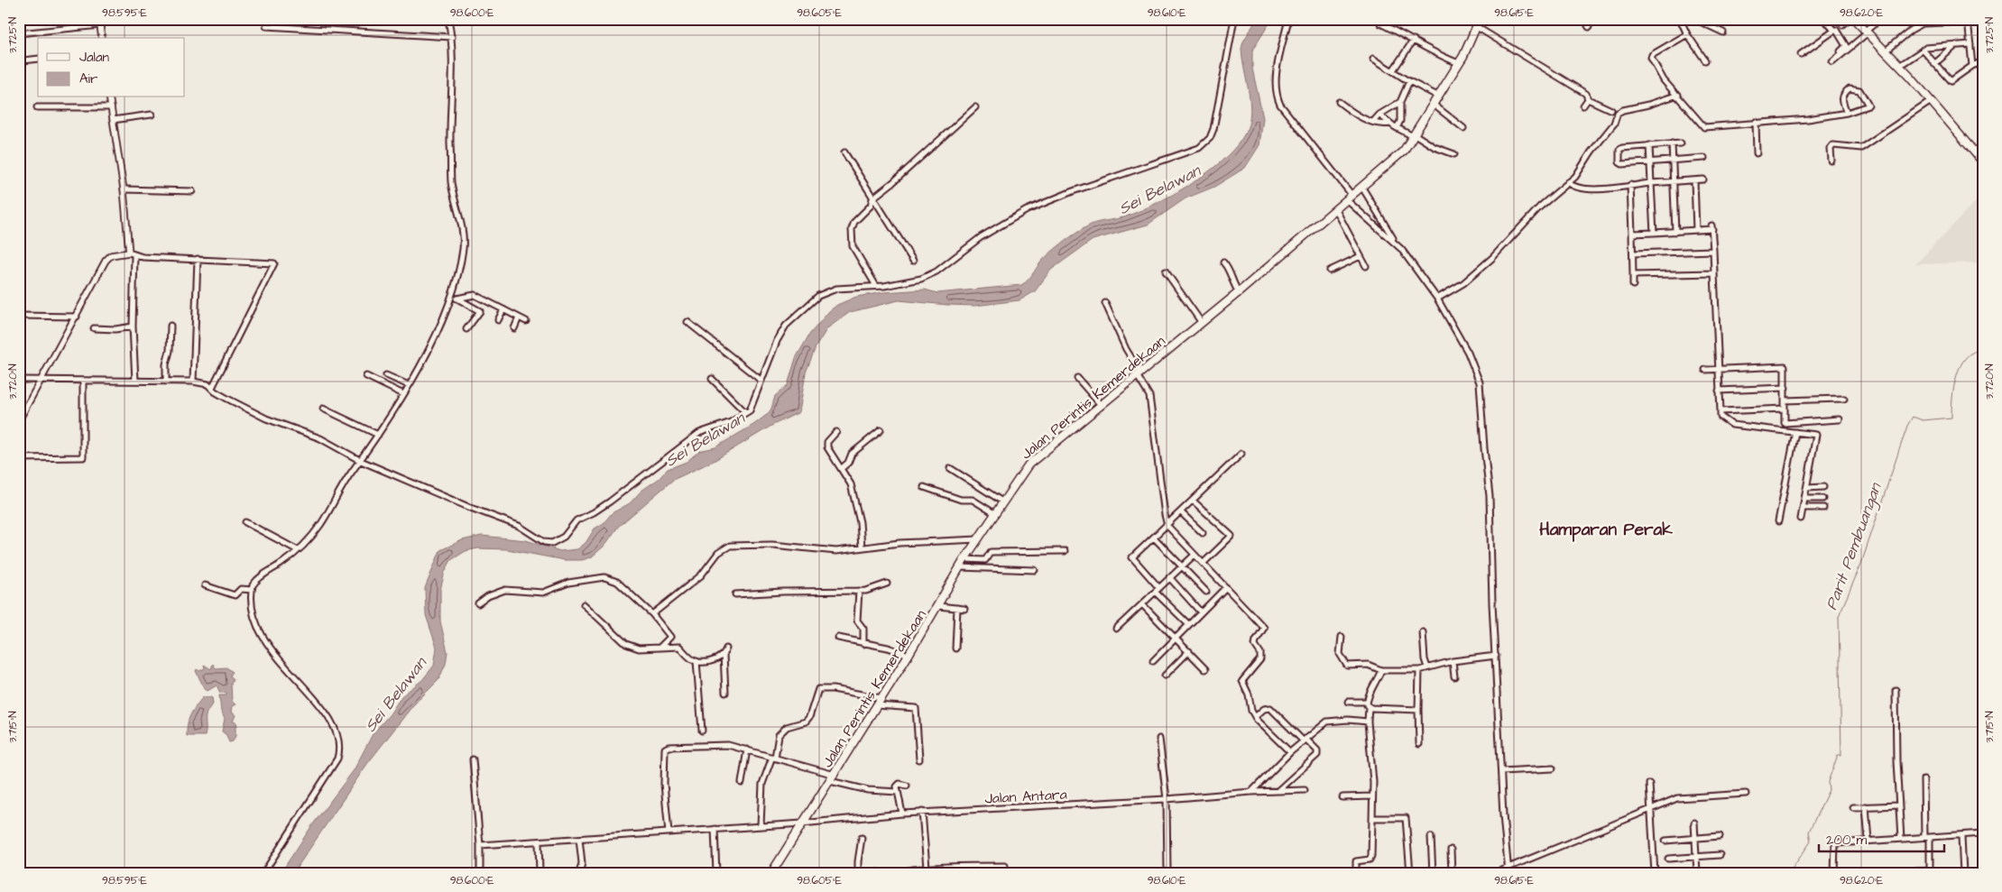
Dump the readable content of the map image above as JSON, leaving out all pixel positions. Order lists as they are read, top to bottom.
{
  "streets": {
    "main road": ["Jalan Perintis Kemerdekaan"],
    "street": ["Jalan Antara"]
  },
  "crossings": [
    ["Jalan Perintis Kemerdekaan", "Jalan Antara"]
  ],
  "districts": ["Hamparan Perak"],
  "water": ["Sei Belawan", "Parit Pembuangan"],
  "legend": ["Jalan", "Air"],
  "scale_bar": "200 m",
  "coordinates": [
    "98.595°E",
    "98.600°E",
    "98.605°E",
    "98.610°E",
    "98.615°E",
    "98.620°E",
    "3.725°N",
    "3.720°N",
    "3.715°N"
  ]
}
